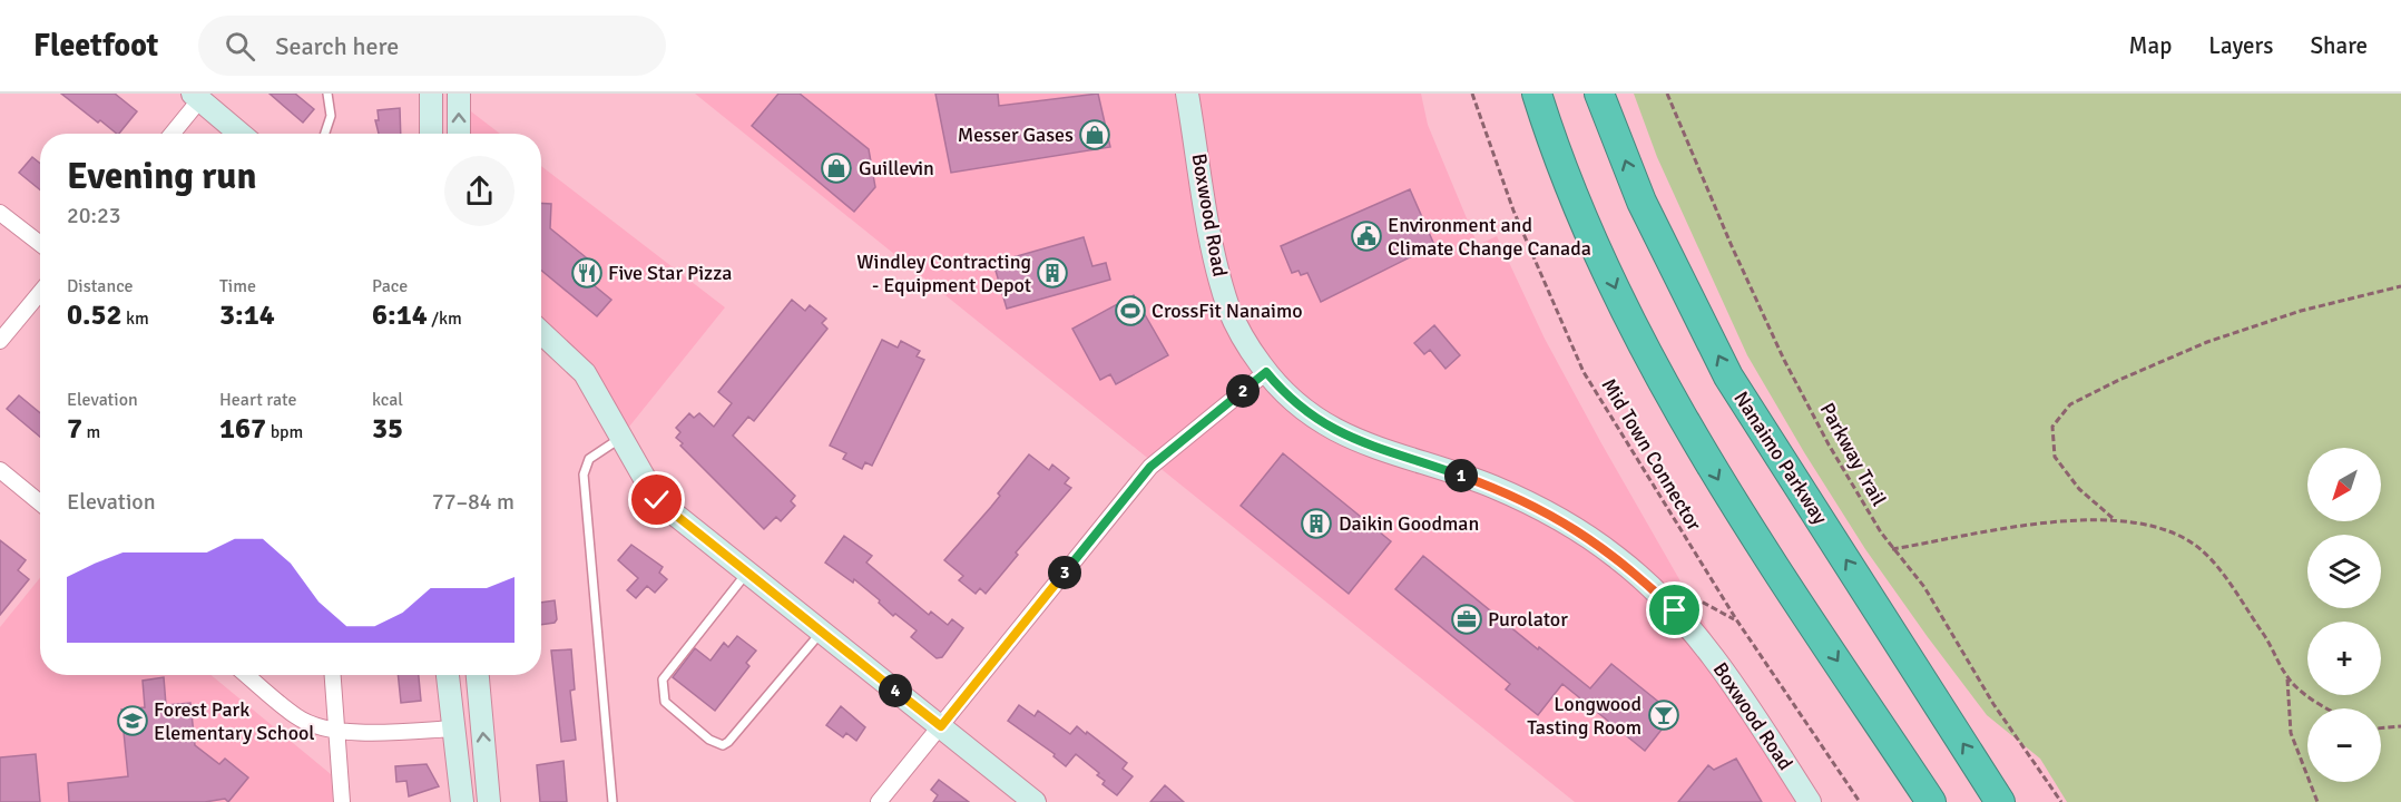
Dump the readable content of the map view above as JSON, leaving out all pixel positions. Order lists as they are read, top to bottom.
{
  "streets": {
    "highway": ["Nanaimo Parkway"],
    "street": ["Boxwood Road"],
    "path": ["Mid Town Connector", "Parkway Trail"]
  },
  "places": {
    "shop": ["Messer Gases", "Guillevin"],
    "public building": ["Environment and Climate Change Canada"],
    "restaurant": ["Five Star Pizza"],
    "building": ["Windley Contracting - Equipment Depot", "Daikin Goodman"],
    "sports": ["CrossFit Nanaimo"],
    "office": ["Purolator"],
    "bar": ["Longwood Tasting Room"],
    "school or university": ["Forest Park Elementary School"]
  },
  "north": "bottom left",
  "page": {
    "header": "Fleetfoot",
    "search": "Search here",
    "nav": ["Map", "Layers", "Share"],
    "heading": ["Evening run", "20:23"],
    "stats": [
      ["Distance", "0.52 km"],
      ["Time", "3:14"],
      ["Pace", "6:14 /km"],
      ["Elevation", "7 m"],
      ["Heart rate", "167 bpm"],
      ["kcal", "35"]
    ],
    "pins": [
      "2",
      "1",
      "3",
      "4"
    ],
    "map_buttons": ["+", "−"],
    "chart": ["Elevation", "77–84 m"]
  }
}
